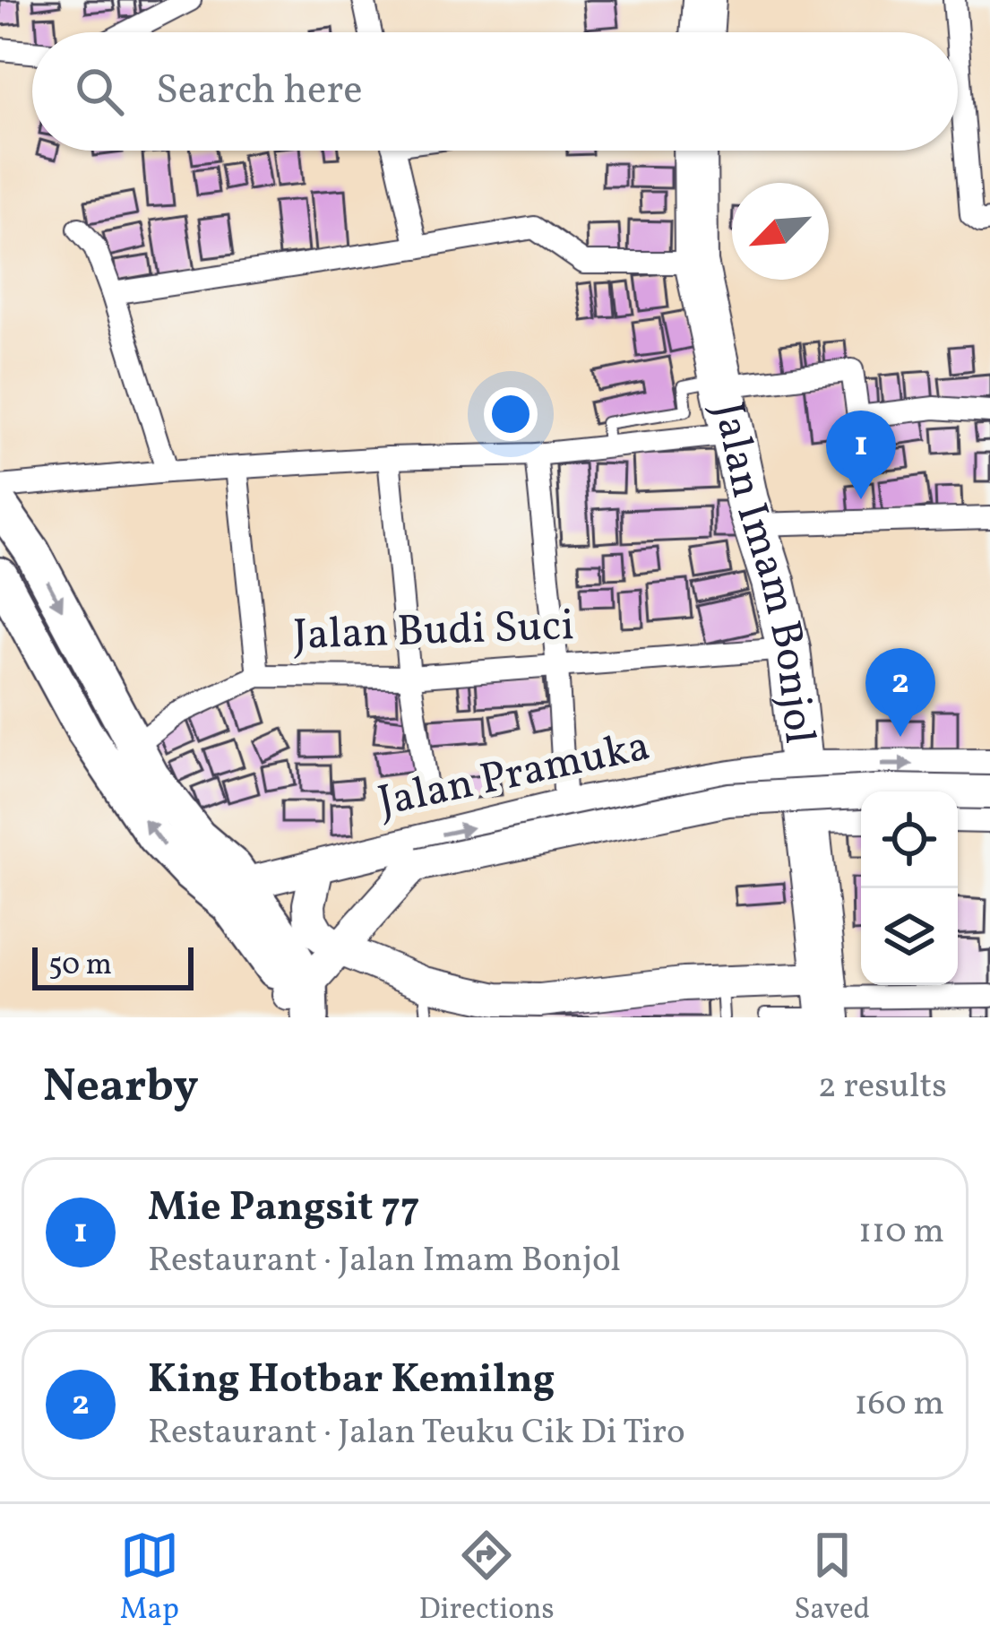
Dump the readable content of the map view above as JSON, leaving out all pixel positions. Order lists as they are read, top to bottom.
{
  "streets": {
    "highway": ["Jalan Imam Bonjol"],
    "street": ["Jalan Budi Suci", "Jalan Pramuka"]
  },
  "crossings": [
    ["Jalan Imam Bonjol", "Jalan Budi Suci"],
    ["Jalan Imam Bonjol", "Jalan Pramuka"]
  ],
  "scale_bar": "50 m",
  "north": "bottom left",
  "page": {
    "search": "Search here",
    "pins": ["1", "2"],
    "scale": "50 m",
    "heading": ["Nearby", "2 results"],
    "list": [
      {
        "mark": "1",
        "name": "Mie Pangsit 77",
        "note": "Restaurant · Jalan Imam Bonjol",
        "value": "110 m"
      },
      {
        "mark": "2",
        "name": "King Hotbar Kemilng",
        "note": "Restaurant · Jalan Teuku Cik Di Tiro",
        "value": "160 m"
      }
    ],
    "nav": ["Map", "Directions", "Saved"]
  }
}
